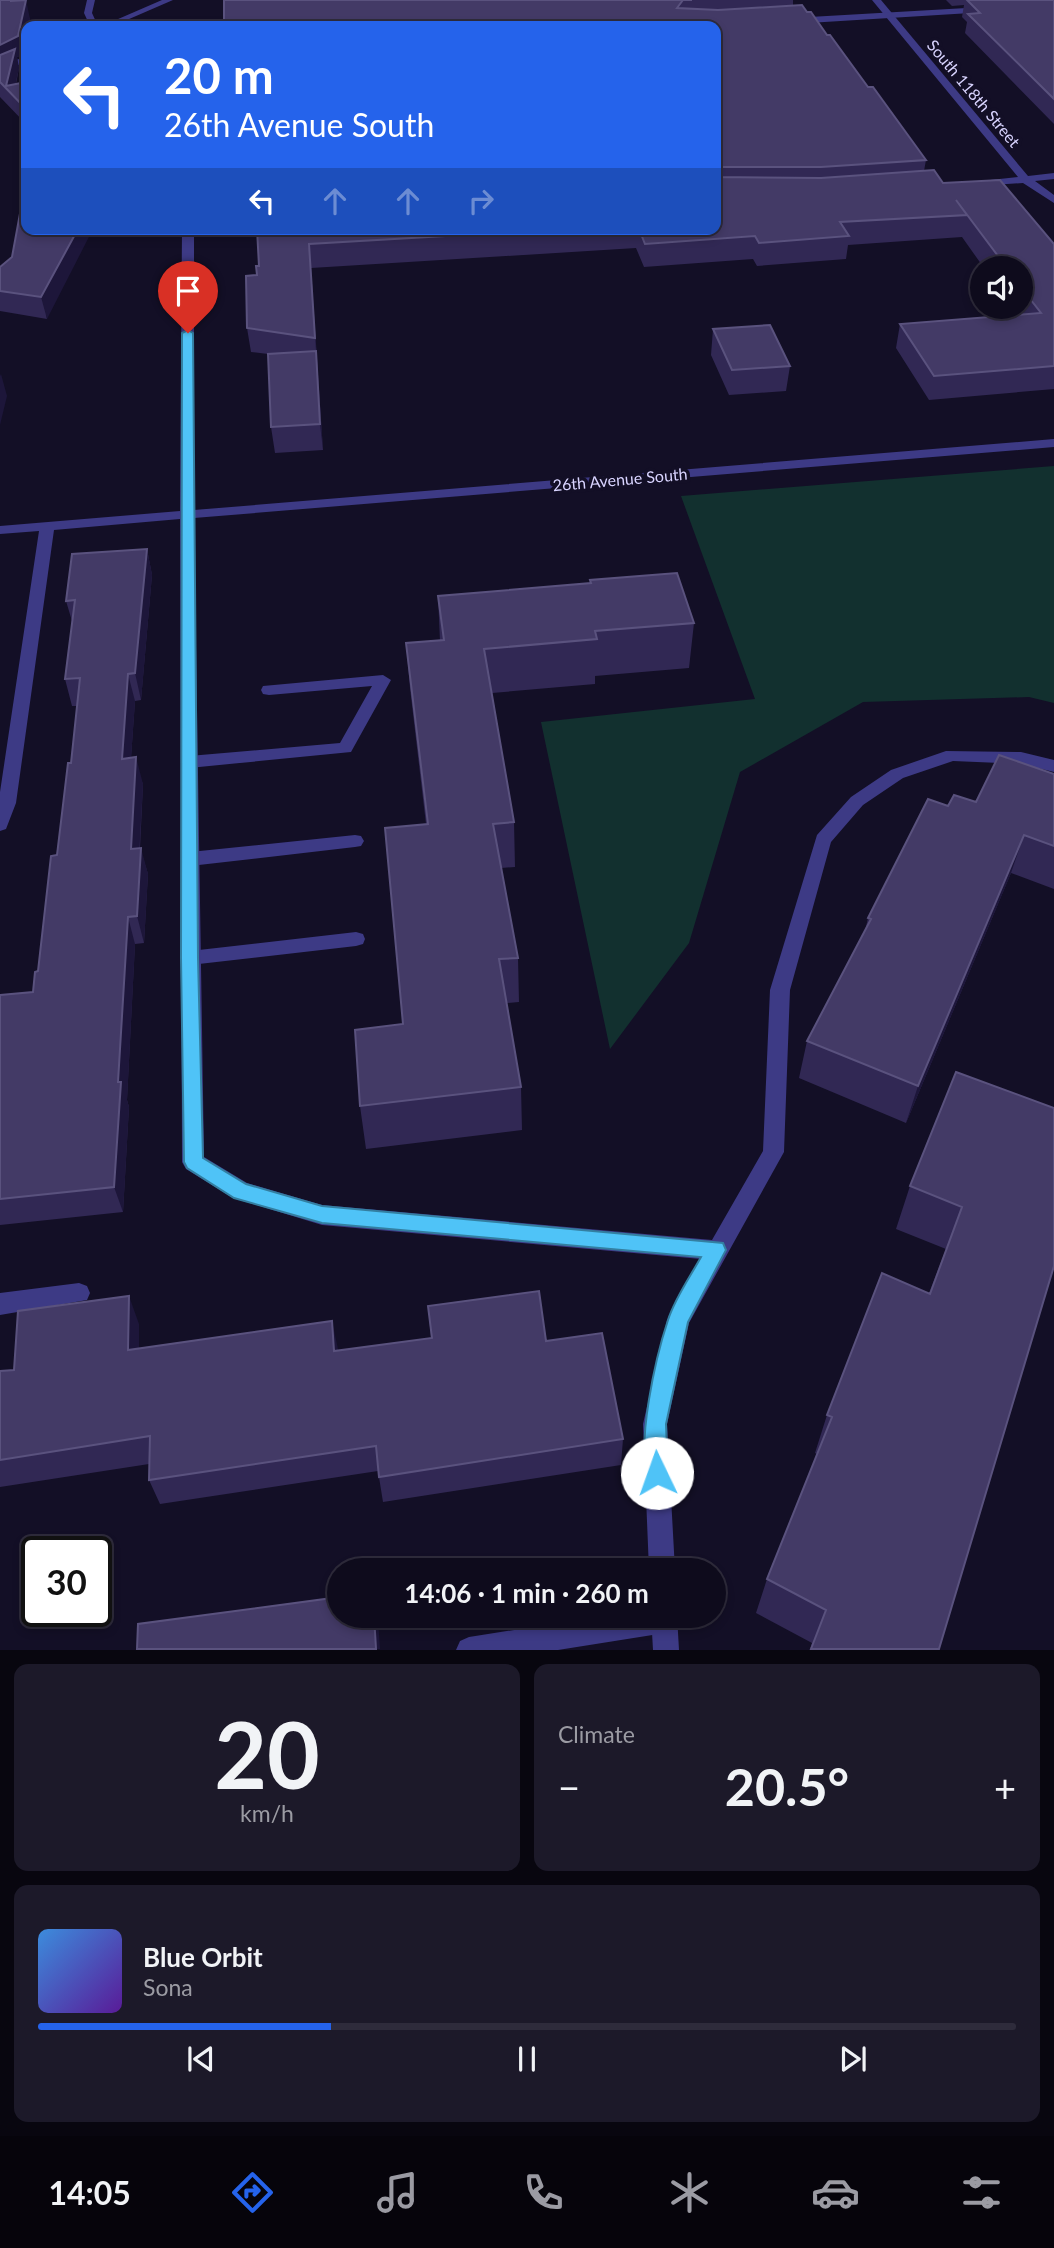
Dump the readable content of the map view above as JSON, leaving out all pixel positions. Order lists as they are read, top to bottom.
{
  "streets": {
    "street": ["South 118th Street", "26th Avenue South"]
  },
  "page": {
    "turn": ["20 m", "26th Avenue South"],
    "limit": "30",
    "trip": "14:06 · 1 min · 260 m",
    "tile": [
      ["20", "km/h"],
      "Climate"
    ],
    "heat": ["−", "20.5°", "+"],
    "song": ["Blue Orbit", "Sona"],
    "tabs": "14:05"
  }
}
